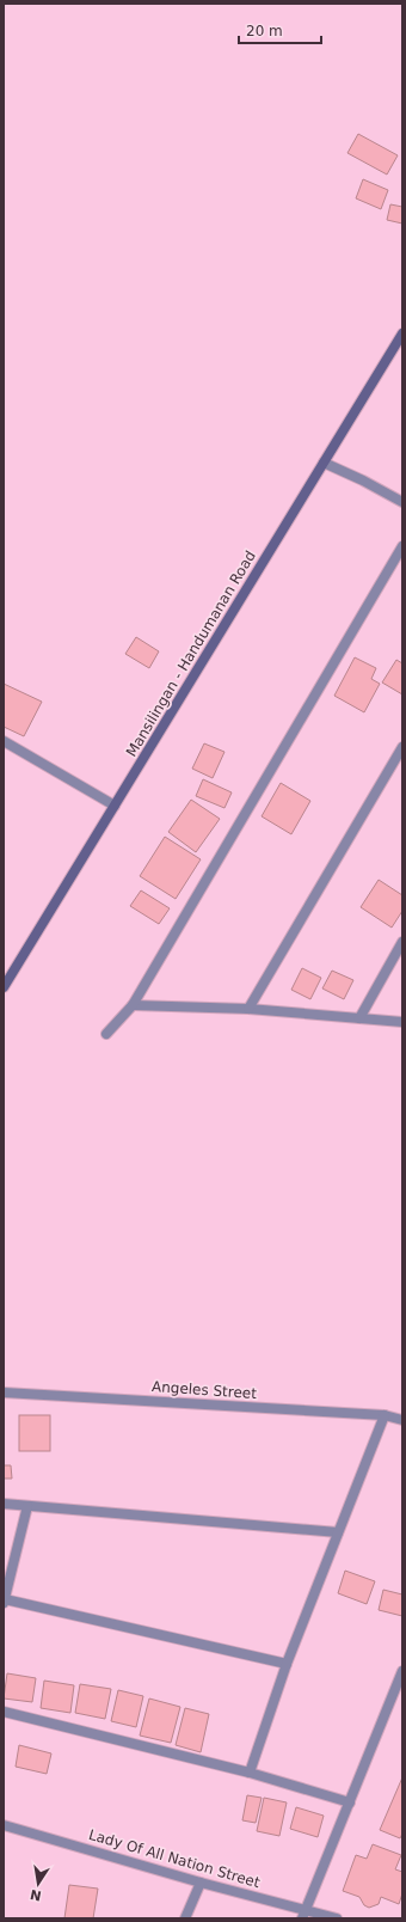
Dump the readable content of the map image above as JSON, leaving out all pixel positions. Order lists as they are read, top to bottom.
{
  "streets": {
    "street": ["Mansilingan - Handumanan Road", "Angeles Street", "Lady Of All Nation Street"]
  },
  "scale_bar": "20 m",
  "north": "bottom"
}
